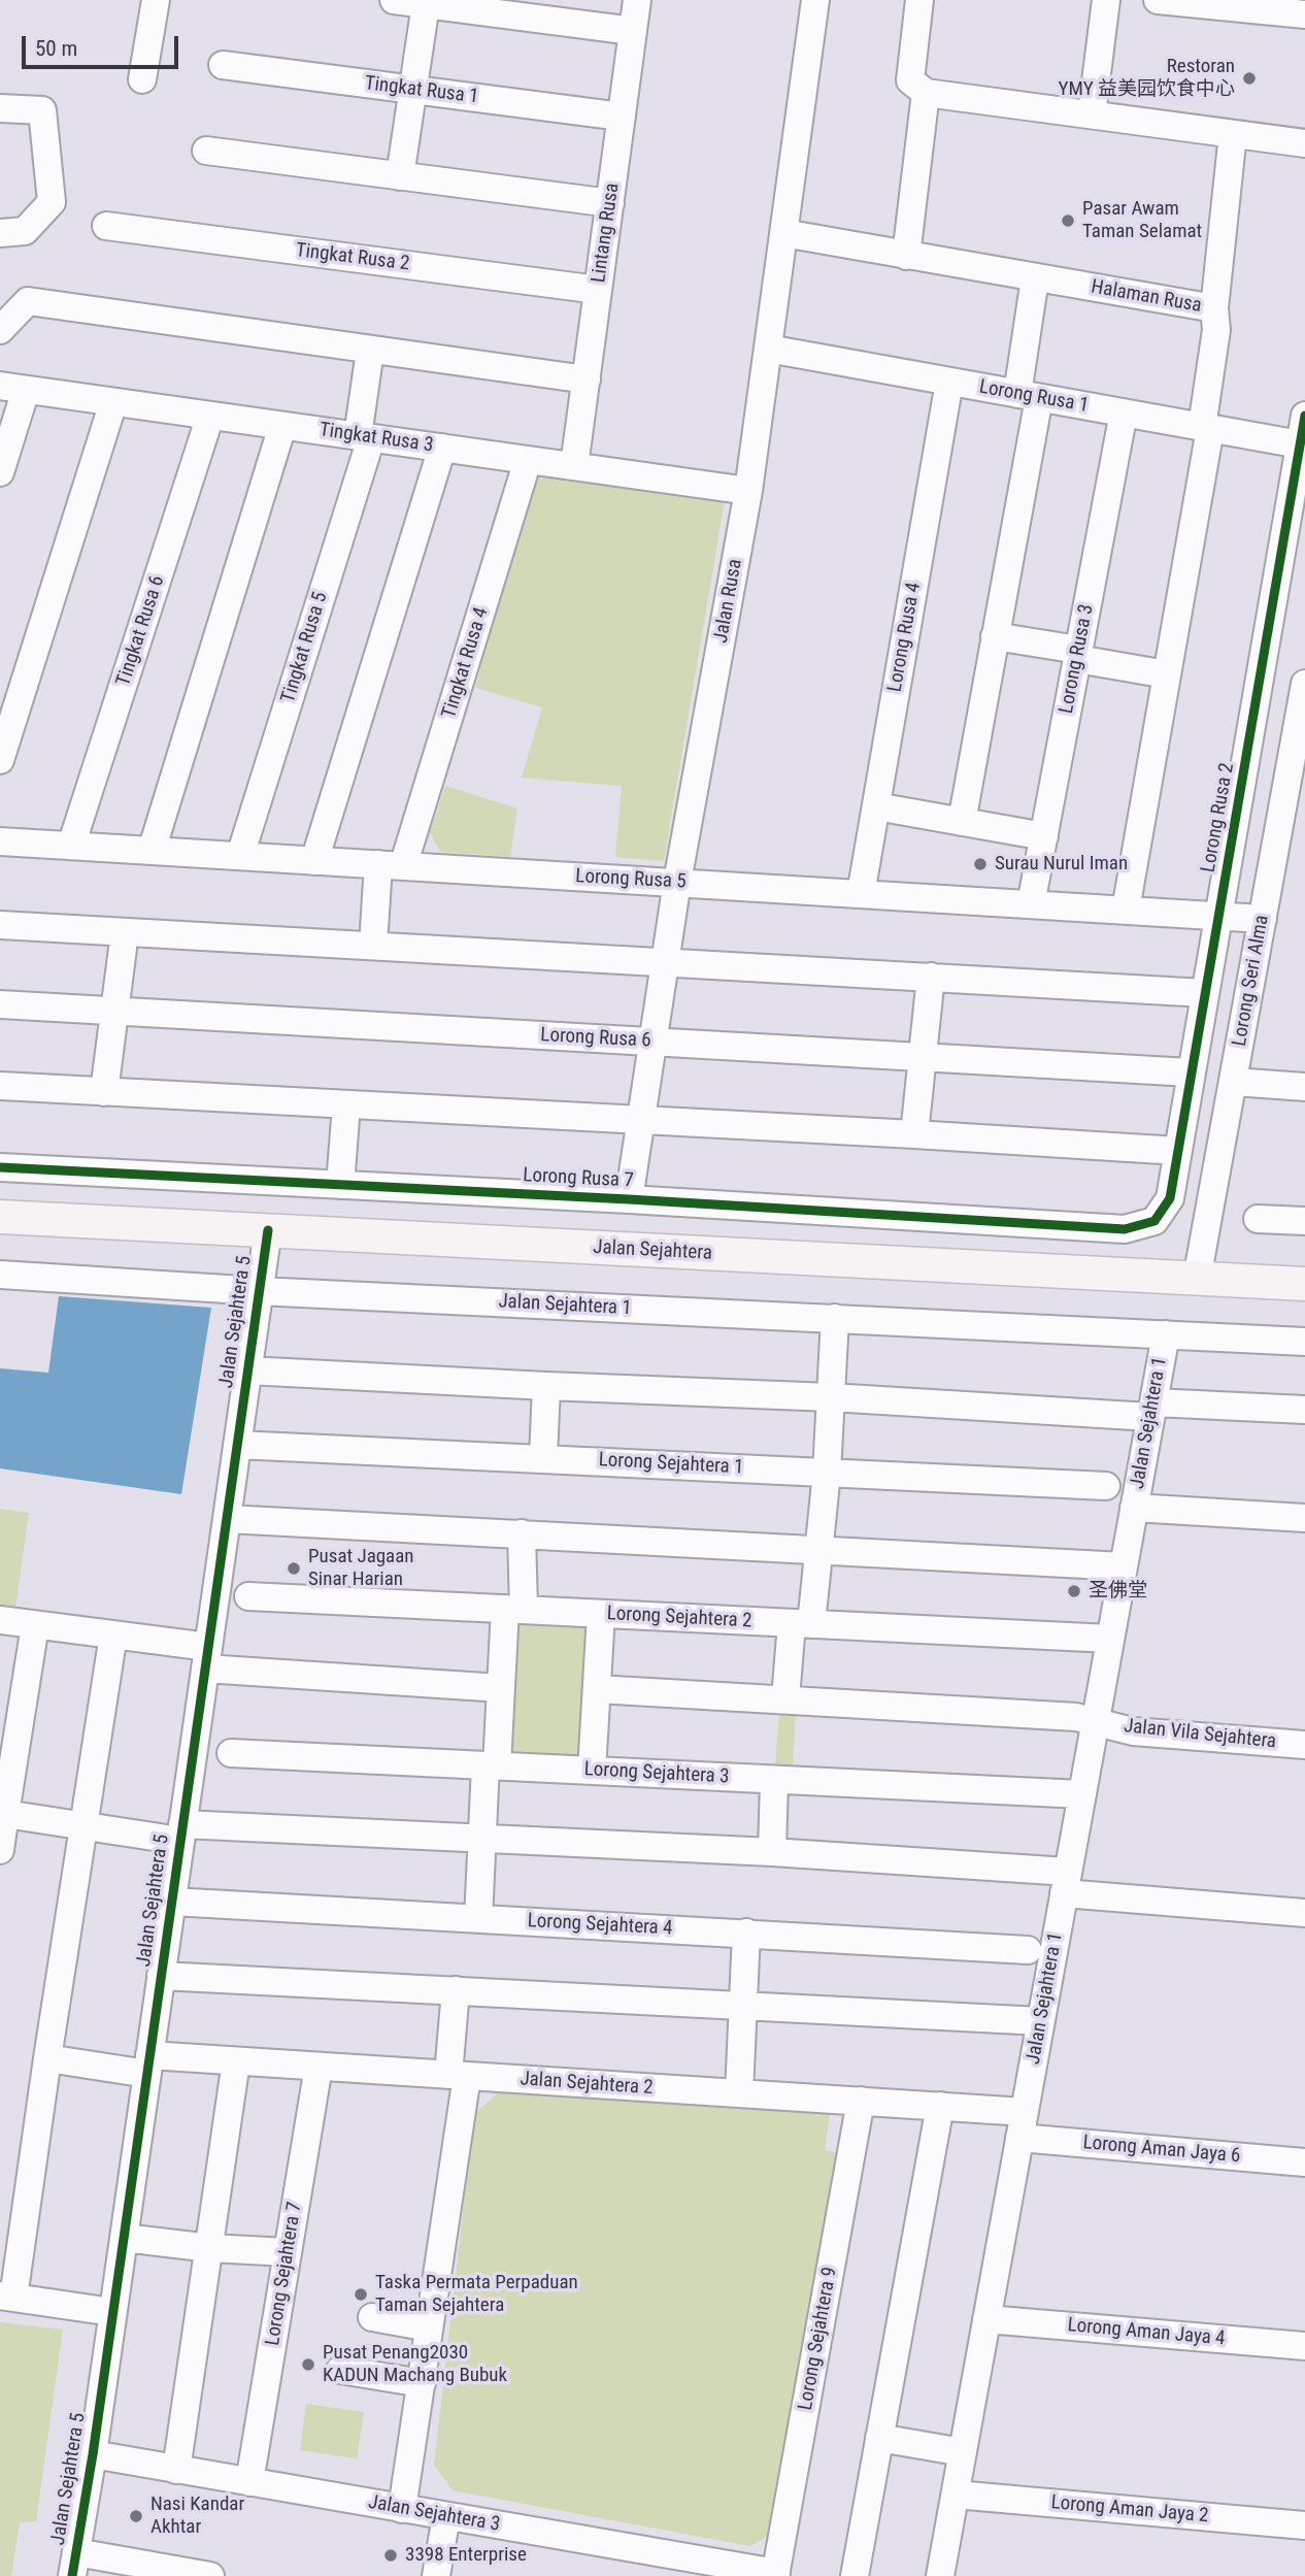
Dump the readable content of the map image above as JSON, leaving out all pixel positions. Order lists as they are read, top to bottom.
{
  "streets": {
    "main road": ["Jalan Sejahtera"],
    "street": [
      "Tingkat Rusa 1",
      "Lintang Rusa",
      "Tingkat Rusa 2",
      "Halaman Rusa",
      "Lorong Rusa 1",
      "Tingkat Rusa 3",
      "Jalan Rusa",
      "Tingkat Rusa 6",
      "Lorong Rusa 4",
      "Tingkat Rusa 5",
      "Lorong Rusa 3",
      "Tingkat Rusa 4",
      "Lorong Rusa 2",
      "Lorong Rusa 5",
      "Lorong Seri Alma",
      "Lorong Rusa 6",
      "Lorong Rusa 7",
      "Jalan Sejahtera 1",
      "Jalan Sejahtera 5",
      "Lorong Sejahtera 1",
      "Lorong Sejahtera 2",
      "Jalan Vila Sejahtera",
      "Lorong Sejahtera 3",
      "Lorong Sejahtera 4",
      "Jalan Sejahtera 2",
      "Lorong Aman Jaya 6",
      "Lorong Sejahtera 7",
      "Lorong Aman Jaya 4",
      "Lorong Sejahtera 9",
      "Lorong Aman Jaya 2",
      "Jalan Sejahtera 3"
    ]
  },
  "crossings": [
    ["Tingkat Rusa 1", "Lintang Rusa"],
    ["Lintang Rusa", "Tingkat Rusa 2"],
    ["Lintang Rusa", "Tingkat Rusa 3"],
    ["Halaman Rusa", "Jalan Rusa"],
    ["Lorong Rusa 1", "Jalan Rusa"],
    ["Lorong Rusa 1", "Lorong Rusa 4"],
    ["Lorong Rusa 1", "Lorong Rusa 3"],
    ["Lorong Rusa 1", "Lorong Rusa 2"],
    ["Tingkat Rusa 3", "Jalan Rusa"],
    ["Tingkat Rusa 3", "Tingkat Rusa 6"],
    ["Tingkat Rusa 3", "Tingkat Rusa 5"],
    ["Tingkat Rusa 3", "Tingkat Rusa 4"],
    ["Jalan Rusa", "Lorong Rusa 5"],
    ["Jalan Rusa", "Lorong Rusa 6"],
    ["Jalan Rusa", "Lorong Rusa 7"],
    ["Tingkat Rusa 6", "Lorong Rusa 5"],
    ["Lorong Rusa 4", "Lorong Rusa 5"],
    ["Tingkat Rusa 5", "Lorong Rusa 5"],
    ["Lorong Rusa 3", "Lorong Rusa 5"],
    ["Tingkat Rusa 4", "Lorong Rusa 5"],
    ["Lorong Rusa 2", "Lorong Rusa 5"],
    ["Lorong Rusa 2", "Lorong Rusa 6"],
    ["Lorong Rusa 2", "Lorong Rusa 7"],
    ["Lorong Rusa 5", "Lorong Seri Alma"],
    ["Lorong Seri Alma", "Jalan Sejahtera"],
    ["Jalan Sejahtera", "Jalan Sejahtera 5"],
    ["Jalan Sejahtera 1", "Jalan Sejahtera 5"],
    ["Jalan Sejahtera 1", "Lorong Sejahtera 2"],
    ["Jalan Sejahtera 1", "Jalan Vila Sejahtera"],
    ["Jalan Sejahtera 1", "Lorong Sejahtera 3"],
    ["Jalan Sejahtera 1", "Jalan Sejahtera 2"],
    ["Jalan Sejahtera 1", "Lorong Aman Jaya 6"],
    ["Jalan Sejahtera 1", "Lorong Aman Jaya 4"],
    ["Jalan Sejahtera 1", "Lorong Aman Jaya 2"],
    ["Jalan Sejahtera 5", "Lorong Sejahtera 1"],
    ["Jalan Sejahtera 5", "Lorong Sejahtera 4"],
    ["Jalan Sejahtera 5", "Jalan Sejahtera 2"],
    ["Jalan Sejahtera 5", "Jalan Sejahtera 3"],
    ["Jalan Sejahtera 2", "Lorong Aman Jaya 6"],
    ["Jalan Sejahtera 2", "Lorong Sejahtera 7"],
    ["Jalan Sejahtera 2", "Lorong Sejahtera 9"],
    ["Lorong Sejahtera 7", "Jalan Sejahtera 3"],
    ["Lorong Sejahtera 9", "Jalan Sejahtera 3"]
  ],
  "places": [
    "Restoran YMY 益美园饮食中心",
    "Pasar Awam Taman Selamat",
    "Surau Nurul Iman",
    "Pusat Jagaan Sinar Harian",
    "圣佛堂",
    "Taska Permata Perpaduan Taman Sejahtera",
    "Pusat Penang2030 KADUN Machang Bubuk",
    "Nasi Kandar Akhtar",
    "3398 Enterprise"
  ],
  "scale_bar": "50 m"
}
